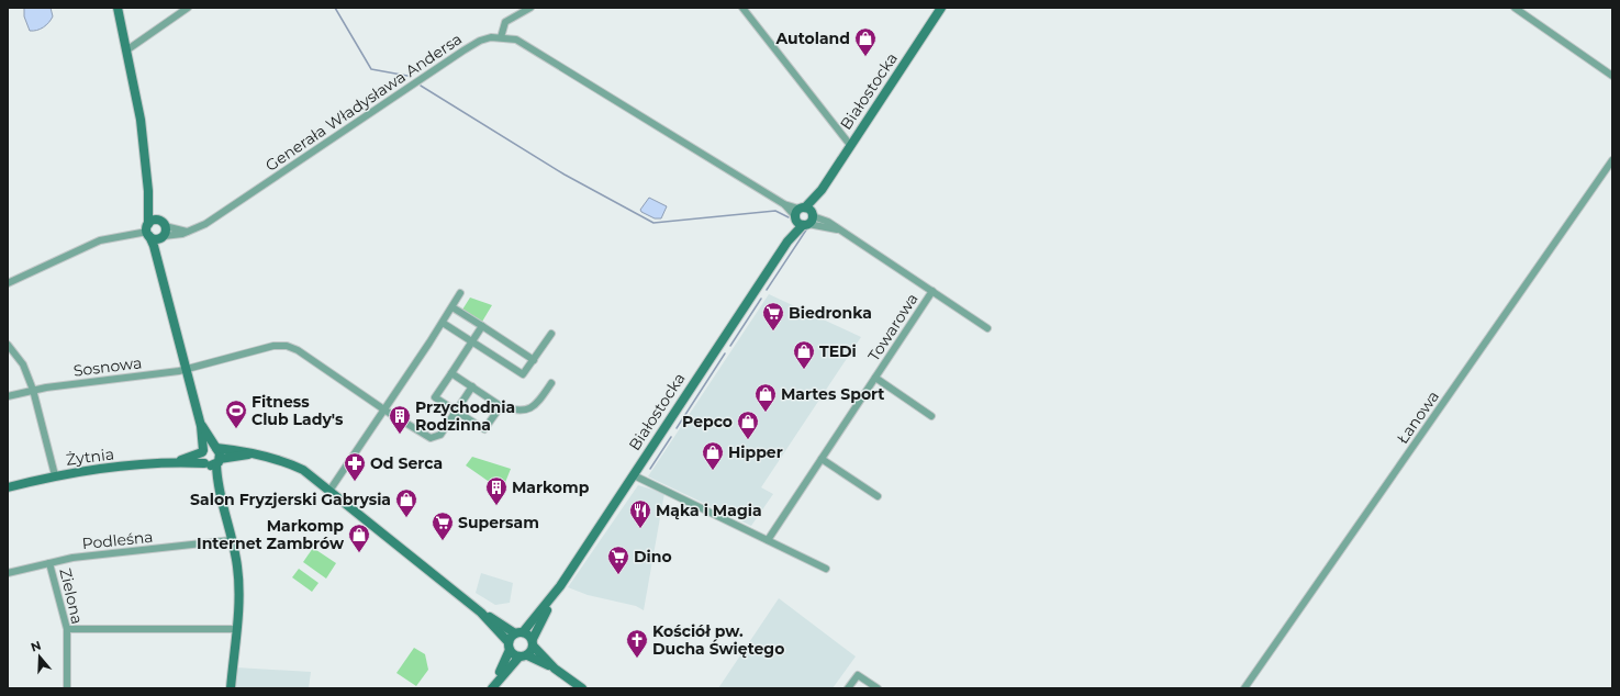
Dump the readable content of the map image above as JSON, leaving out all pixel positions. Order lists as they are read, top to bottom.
{
  "streets": {
    "street": [
      "Białostocka",
      "Generała Władysława Andersa",
      "Towarowa",
      "Sosnowa",
      "Łanowa",
      "Żytnia",
      "Podleśna",
      "Zielona"
    ]
  },
  "crossings": [
    ["Białostocka", "Generała Władysława Andersa"],
    ["Generała Władysława Andersa", "Towarowa"],
    ["Podleśna", "Zielona"]
  ],
  "places": {
    "shop": [
      "Autoland",
      "TEDi",
      "Martes Sport",
      "Pepco",
      "Hipper",
      "Salon Fryzjerski Gabrysia",
      "Markomp Internet Zambrów"
    ],
    "supermarket": ["Biedronka", "Supersam", "Dino"],
    "sports": ["Fitness Club Lady's"],
    "building": ["Przychodnia Rodzinna", "Markomp"],
    "pharmacy": ["Od Serca"],
    "restaurant": ["Mąka i Magia"],
    "church": ["Kościół pw. Ducha Świętego"]
  },
  "north": "top"
}
